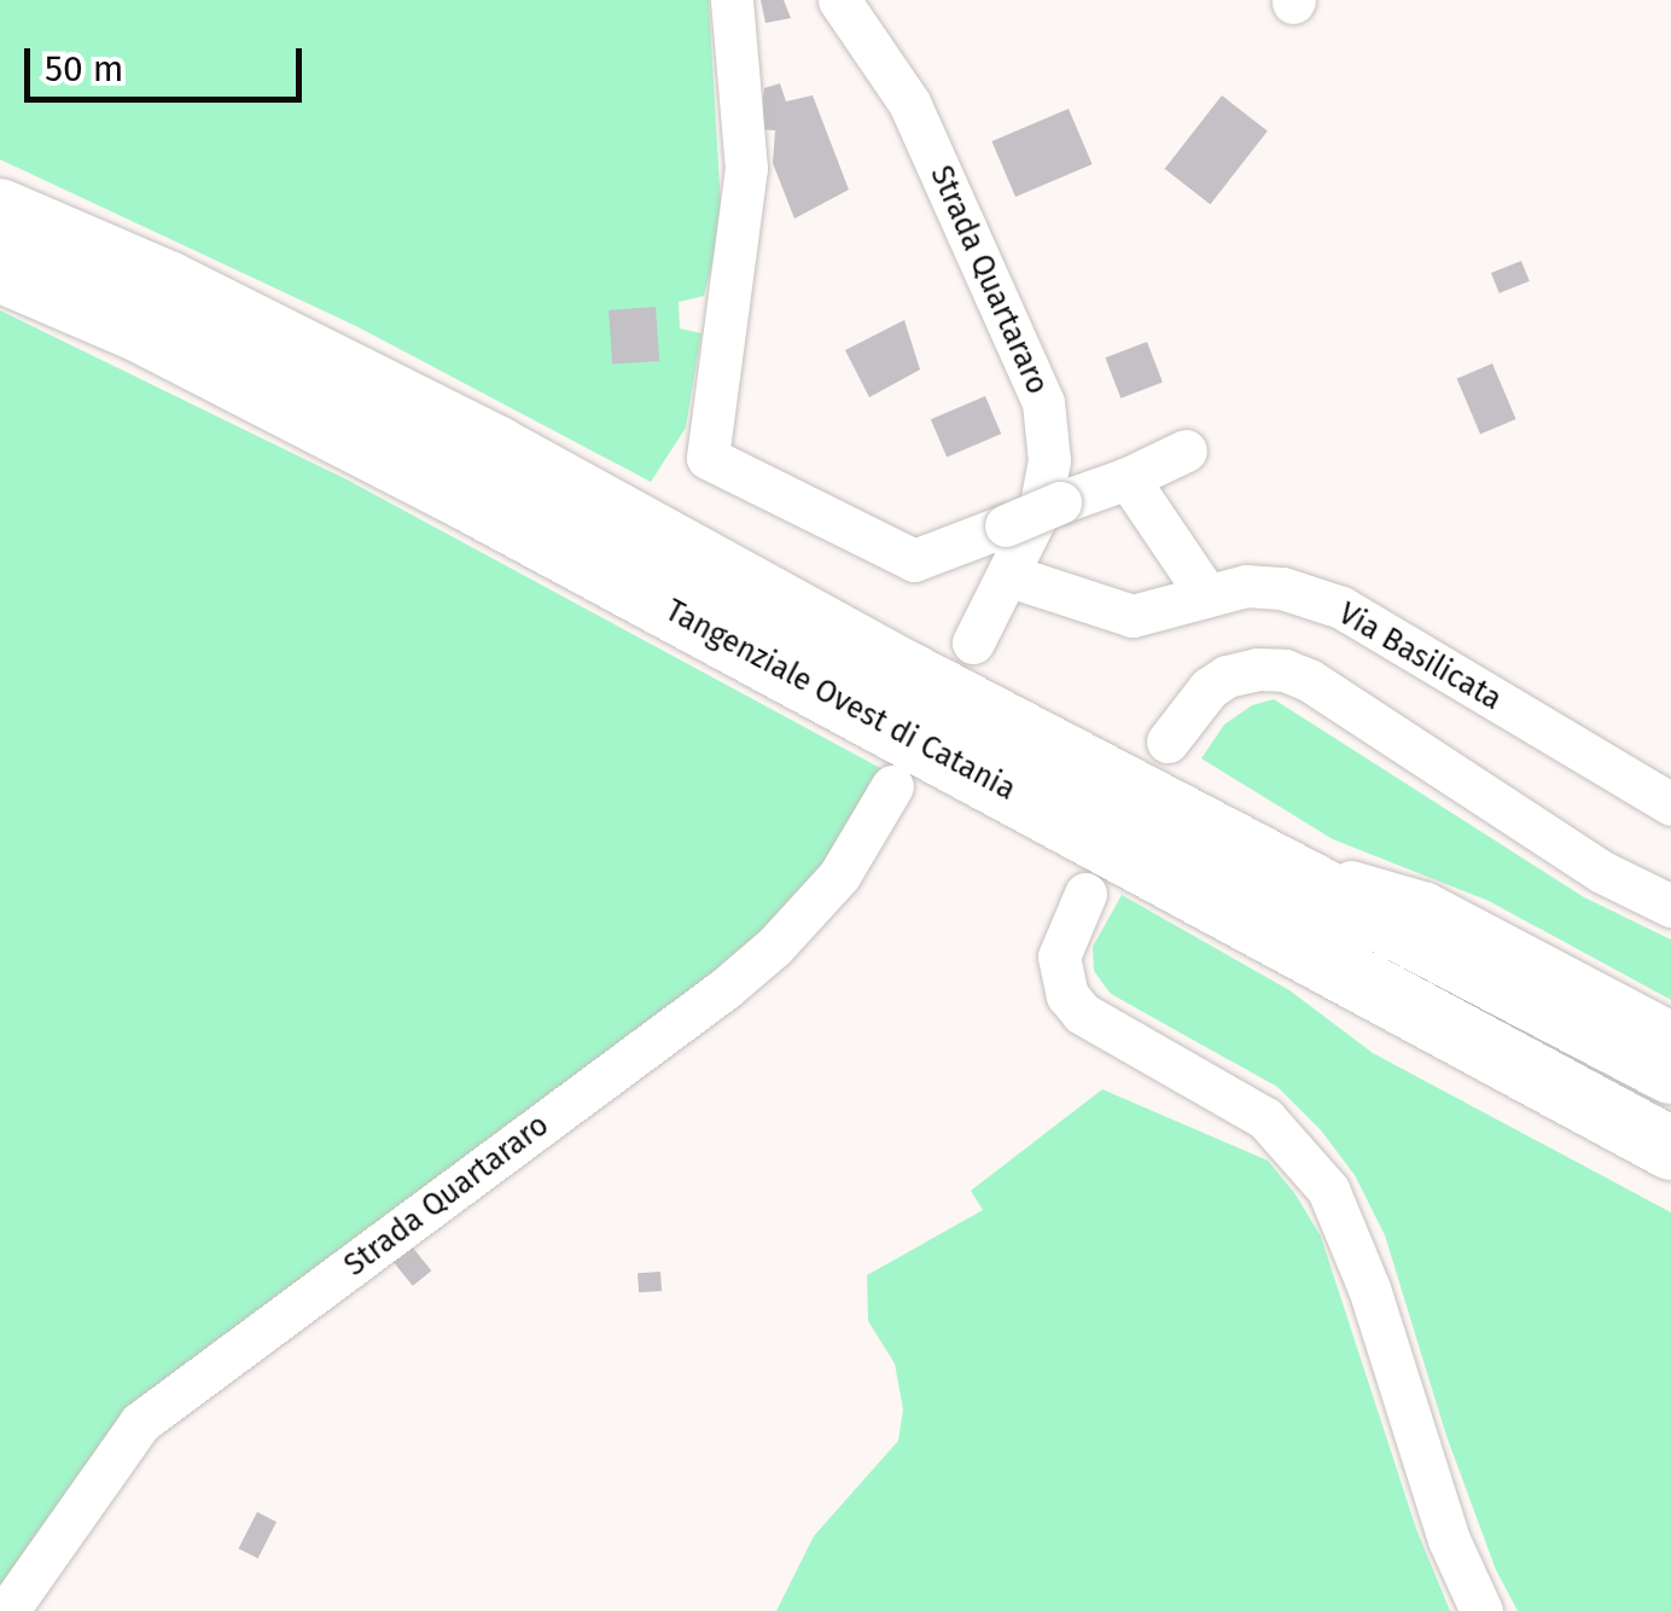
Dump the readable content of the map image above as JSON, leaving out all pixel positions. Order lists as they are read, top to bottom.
{
  "streets": {
    "highway": ["Tangenziale Ovest di Catania"],
    "street": ["Strada Quartararo", "Via Basilicata"]
  },
  "crossings": [
    ["Strada Quartararo", "Via Basilicata"]
  ],
  "scale_bar": "50 m"
}
